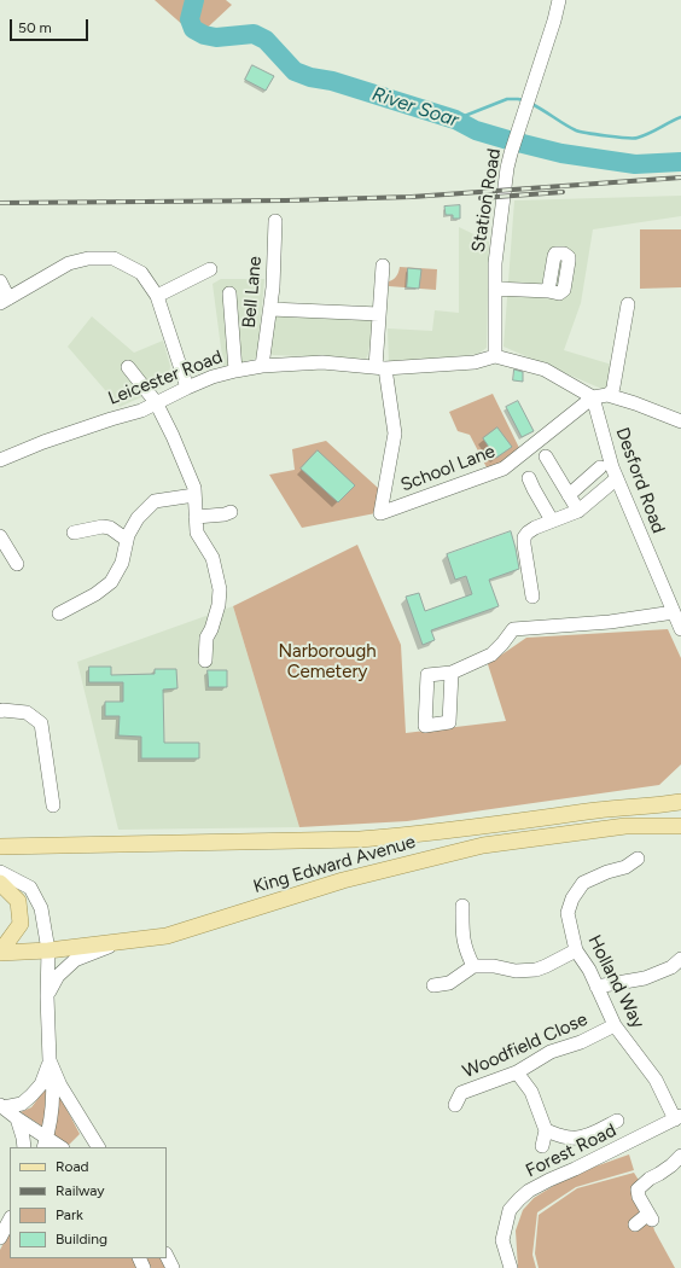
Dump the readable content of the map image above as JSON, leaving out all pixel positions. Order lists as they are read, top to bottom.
{
  "streets": {
    "main road": ["King Edward Avenue"],
    "street": [
      "Station Road",
      "Bell Lane",
      "Leicester Road",
      "School Lane",
      "Desford Road",
      "Holland Way",
      "Woodfield Close",
      "Forest Road"
    ]
  },
  "crossings": [
    ["Station Road", "Leicester Road"],
    ["Bell Lane", "Leicester Road"],
    ["Leicester Road", "School Lane"],
    ["School Lane", "Desford Road"],
    ["Holland Way", "Woodfield Close"],
    ["Holland Way", "Forest Road"]
  ],
  "water": ["River Soar"],
  "parks": ["Narborough Cemetery"],
  "legend": [
    "Road",
    "Railway",
    "Park",
    "Building"
  ],
  "scale_bar": "50 m"
}
